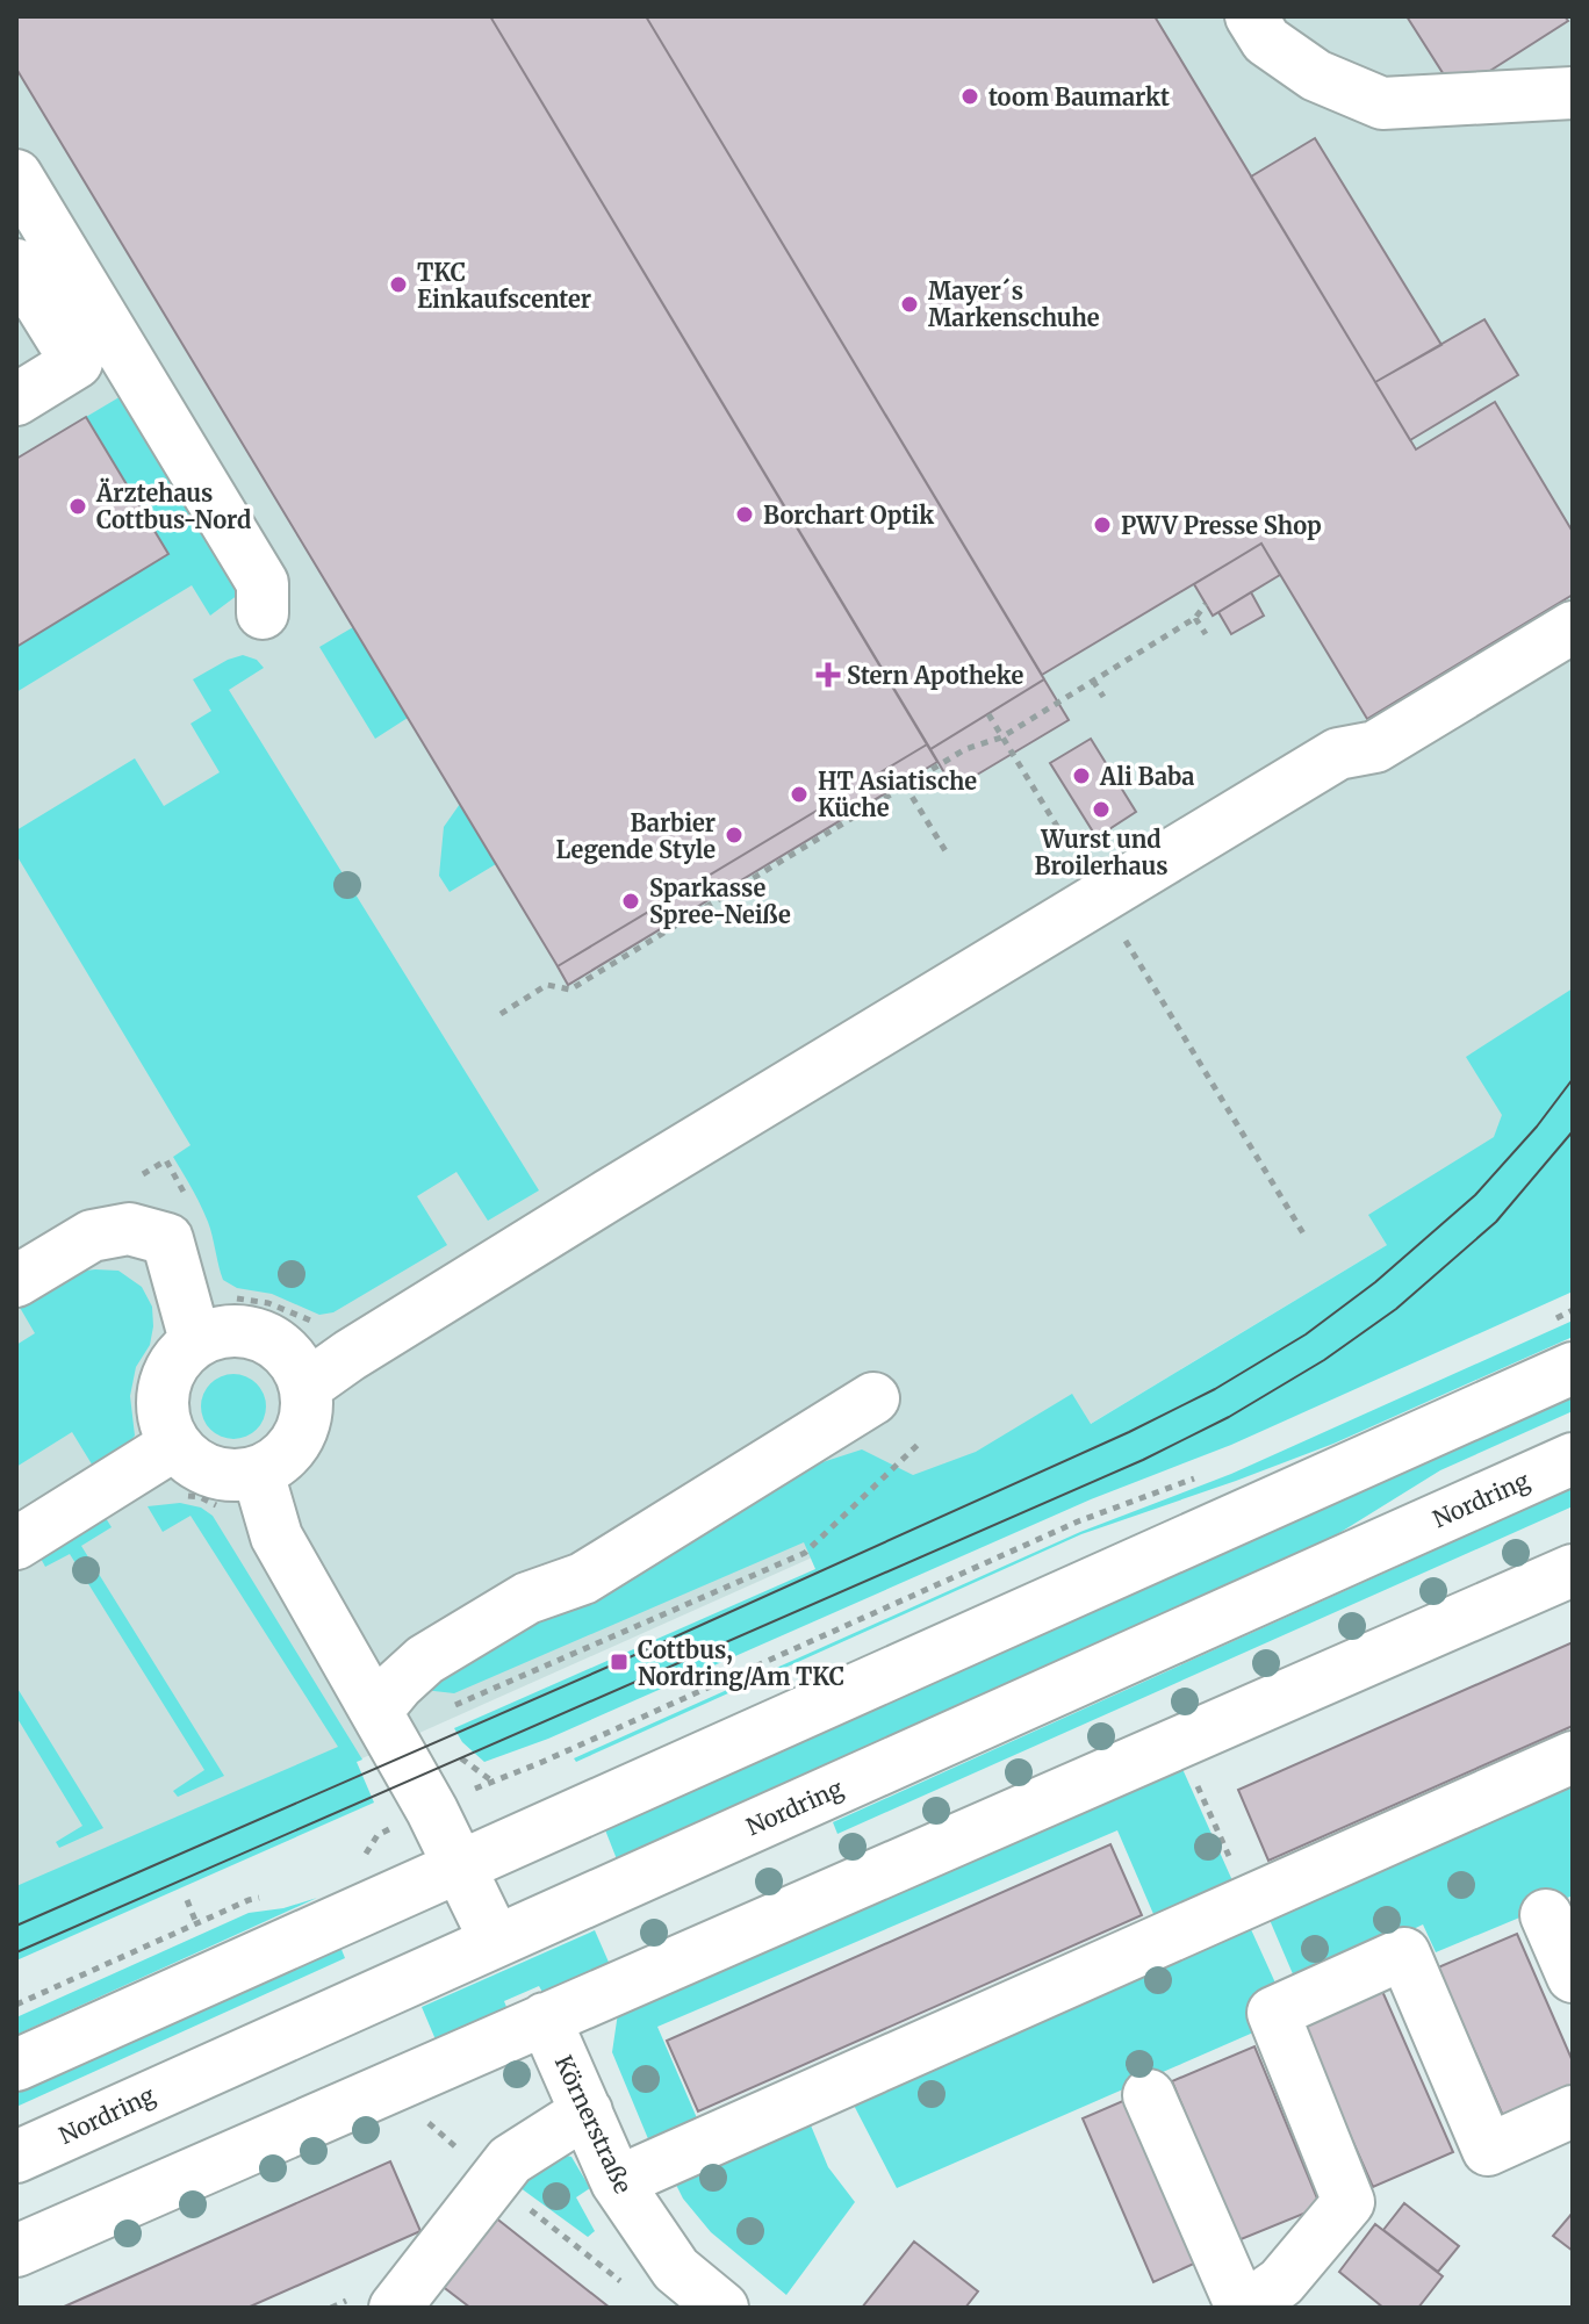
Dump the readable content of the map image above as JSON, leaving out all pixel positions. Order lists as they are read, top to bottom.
{
  "streets": {
    "main road": ["Nordring", "Körnerstraße"]
  },
  "places": {
    "other": [
      "toom Baumarkt",
      "TKC Einkaufscenter",
      "Mayer´s Markenschuhe",
      "Ärztehaus Cottbus-Nord",
      "Borchart Optik",
      "PWV Presse Shop",
      "Ali Baba",
      "HT Asiatische Küche",
      "Wurst und Broilerhaus",
      "Barbier Legende Style",
      "Sparkasse Spree-Neiße"
    ],
    "health": ["Stern Apotheke"],
    "transit": ["Cottbus, Nordring/Am TKC"]
  }
}
